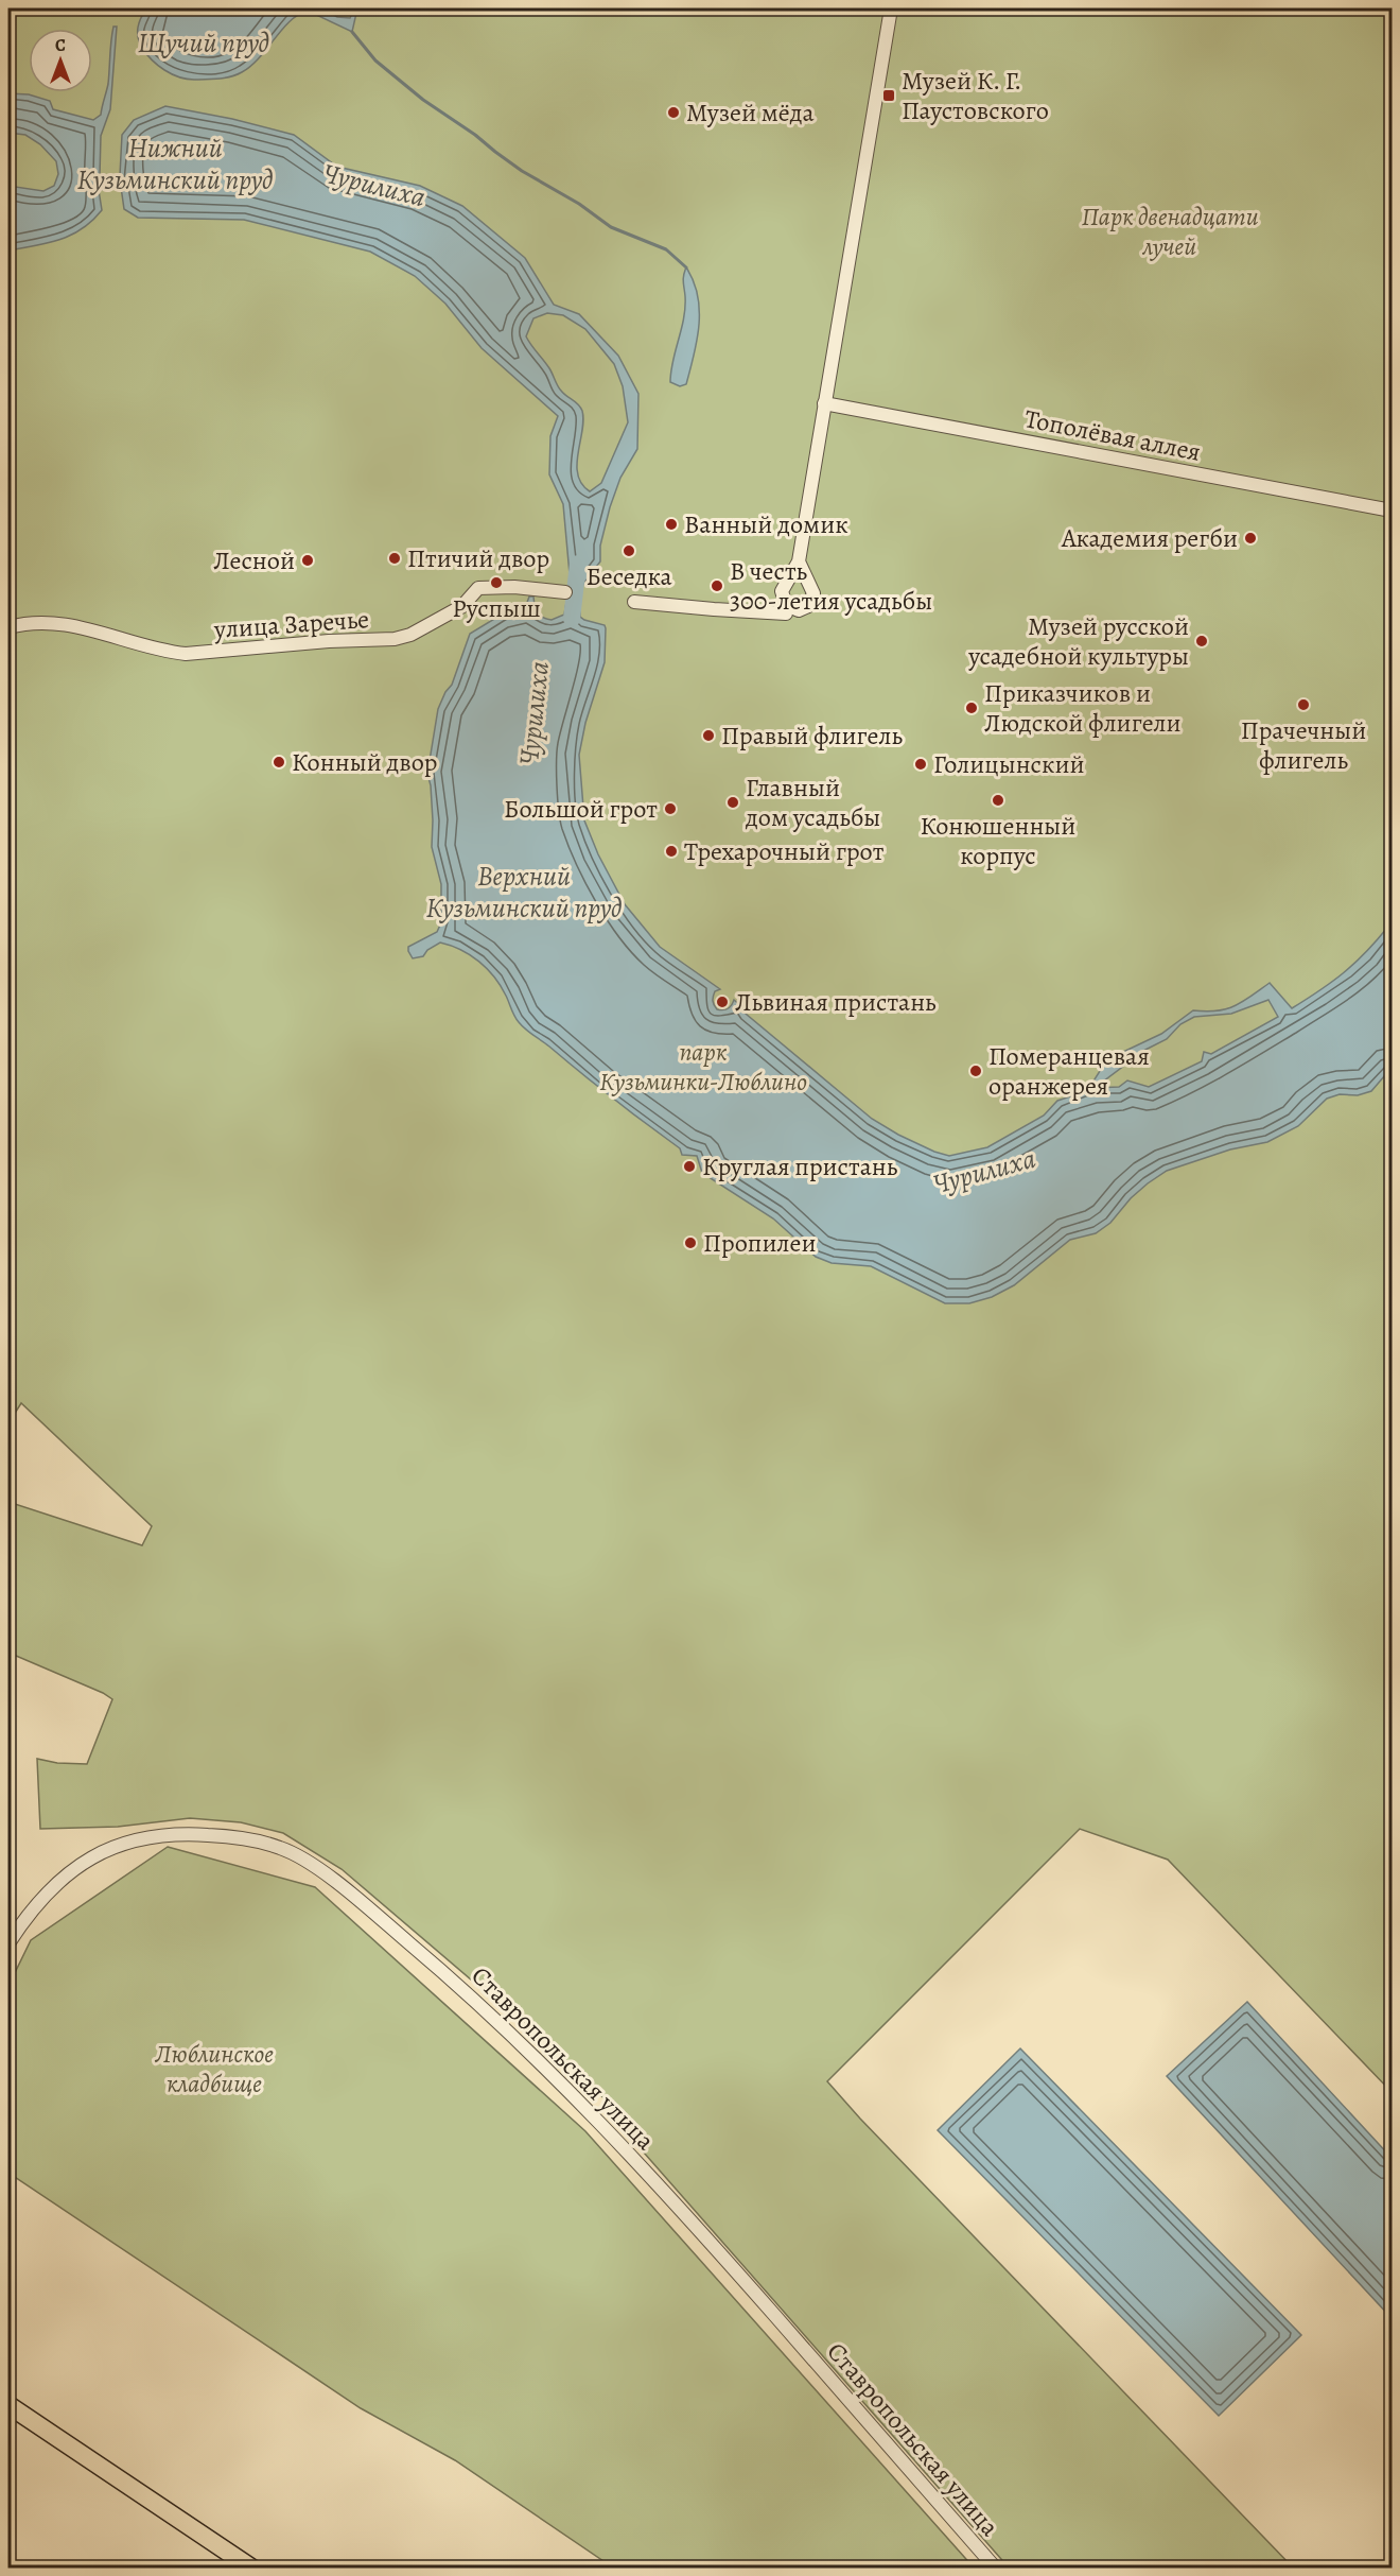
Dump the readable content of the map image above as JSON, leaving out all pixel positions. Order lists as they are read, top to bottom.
{
  "streets": {
    "street": ["Тополёвая аллея", "улица Заречье", "Ставропольская улица"]
  },
  "water": [
    "Щучий пруд",
    "Нижний Кузьминский пруд",
    "Чурилиха",
    "Верхний Кузьминский пруд"
  ],
  "parks": ["Парк двенадцати лучей", "парк Кузьминки-Люблино", "Люблинское кладбище"],
  "places": {
    "transit": ["Музей К. Г. Паустовского"],
    "other": [
      "Музей мёда",
      "Ванный домик",
      "Академия регби",
      "Беседка",
      "Птичий двор",
      "Лесной",
      "Руспыш",
      "В честь 300-летия усадьбы",
      "Музей русской усадебной культуры",
      "Прачечный флигель",
      "Приказчиков и Людской флигели",
      "Правый флигель",
      "Конный двор",
      "Голицынский",
      "Конюшенный корпус",
      "Главный дом усадьбы",
      "Большой грот",
      "Трехарочный грот",
      "Львиная пристань",
      "Померанцевая оранжерея",
      "Круглая пристань",
      "Пропилеи"
    ]
  },
  "north": "top"
}
